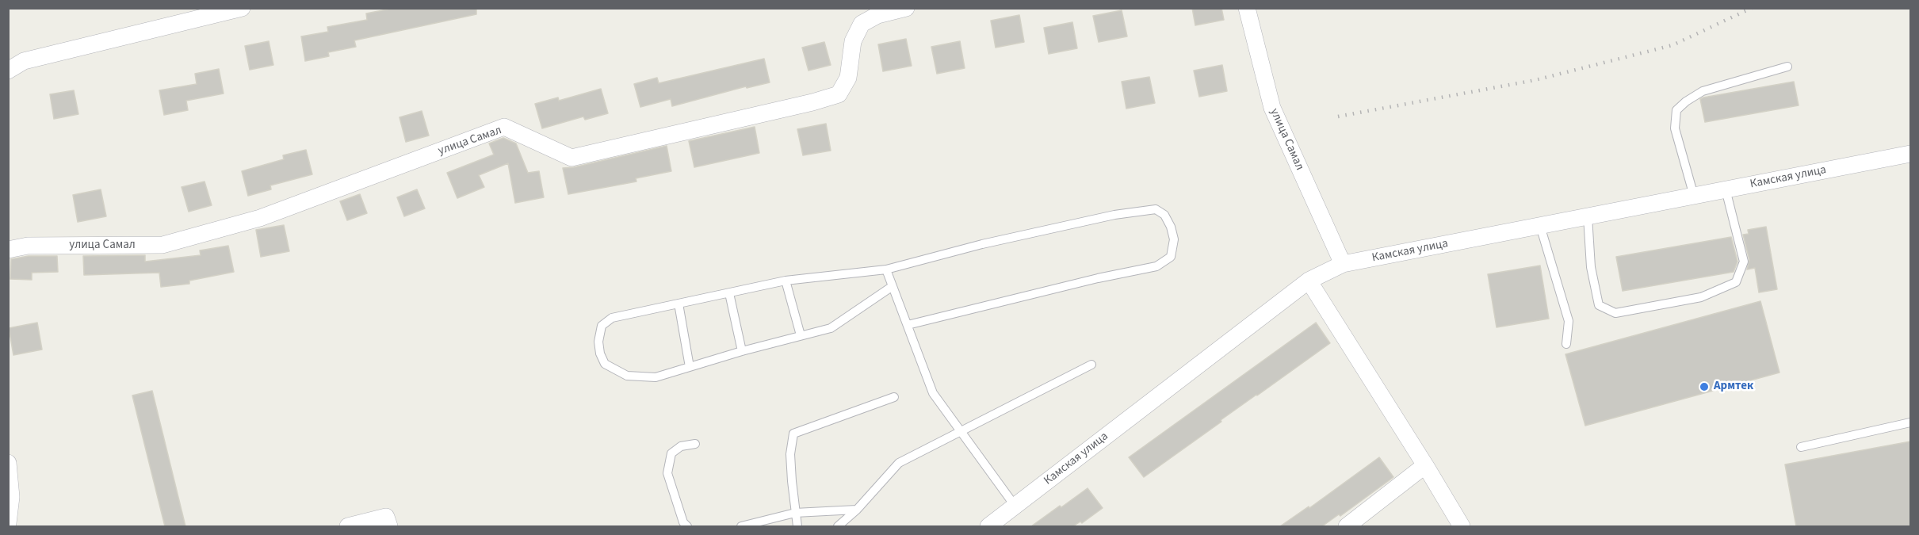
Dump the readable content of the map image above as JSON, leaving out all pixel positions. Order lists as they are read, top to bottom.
{
  "streets": {
    "street": ["улица Самал", "Камская улица"]
  },
  "crossings": [
    ["улица Самал", "Камская улица"]
  ],
  "places": ["Армтек"]
}
